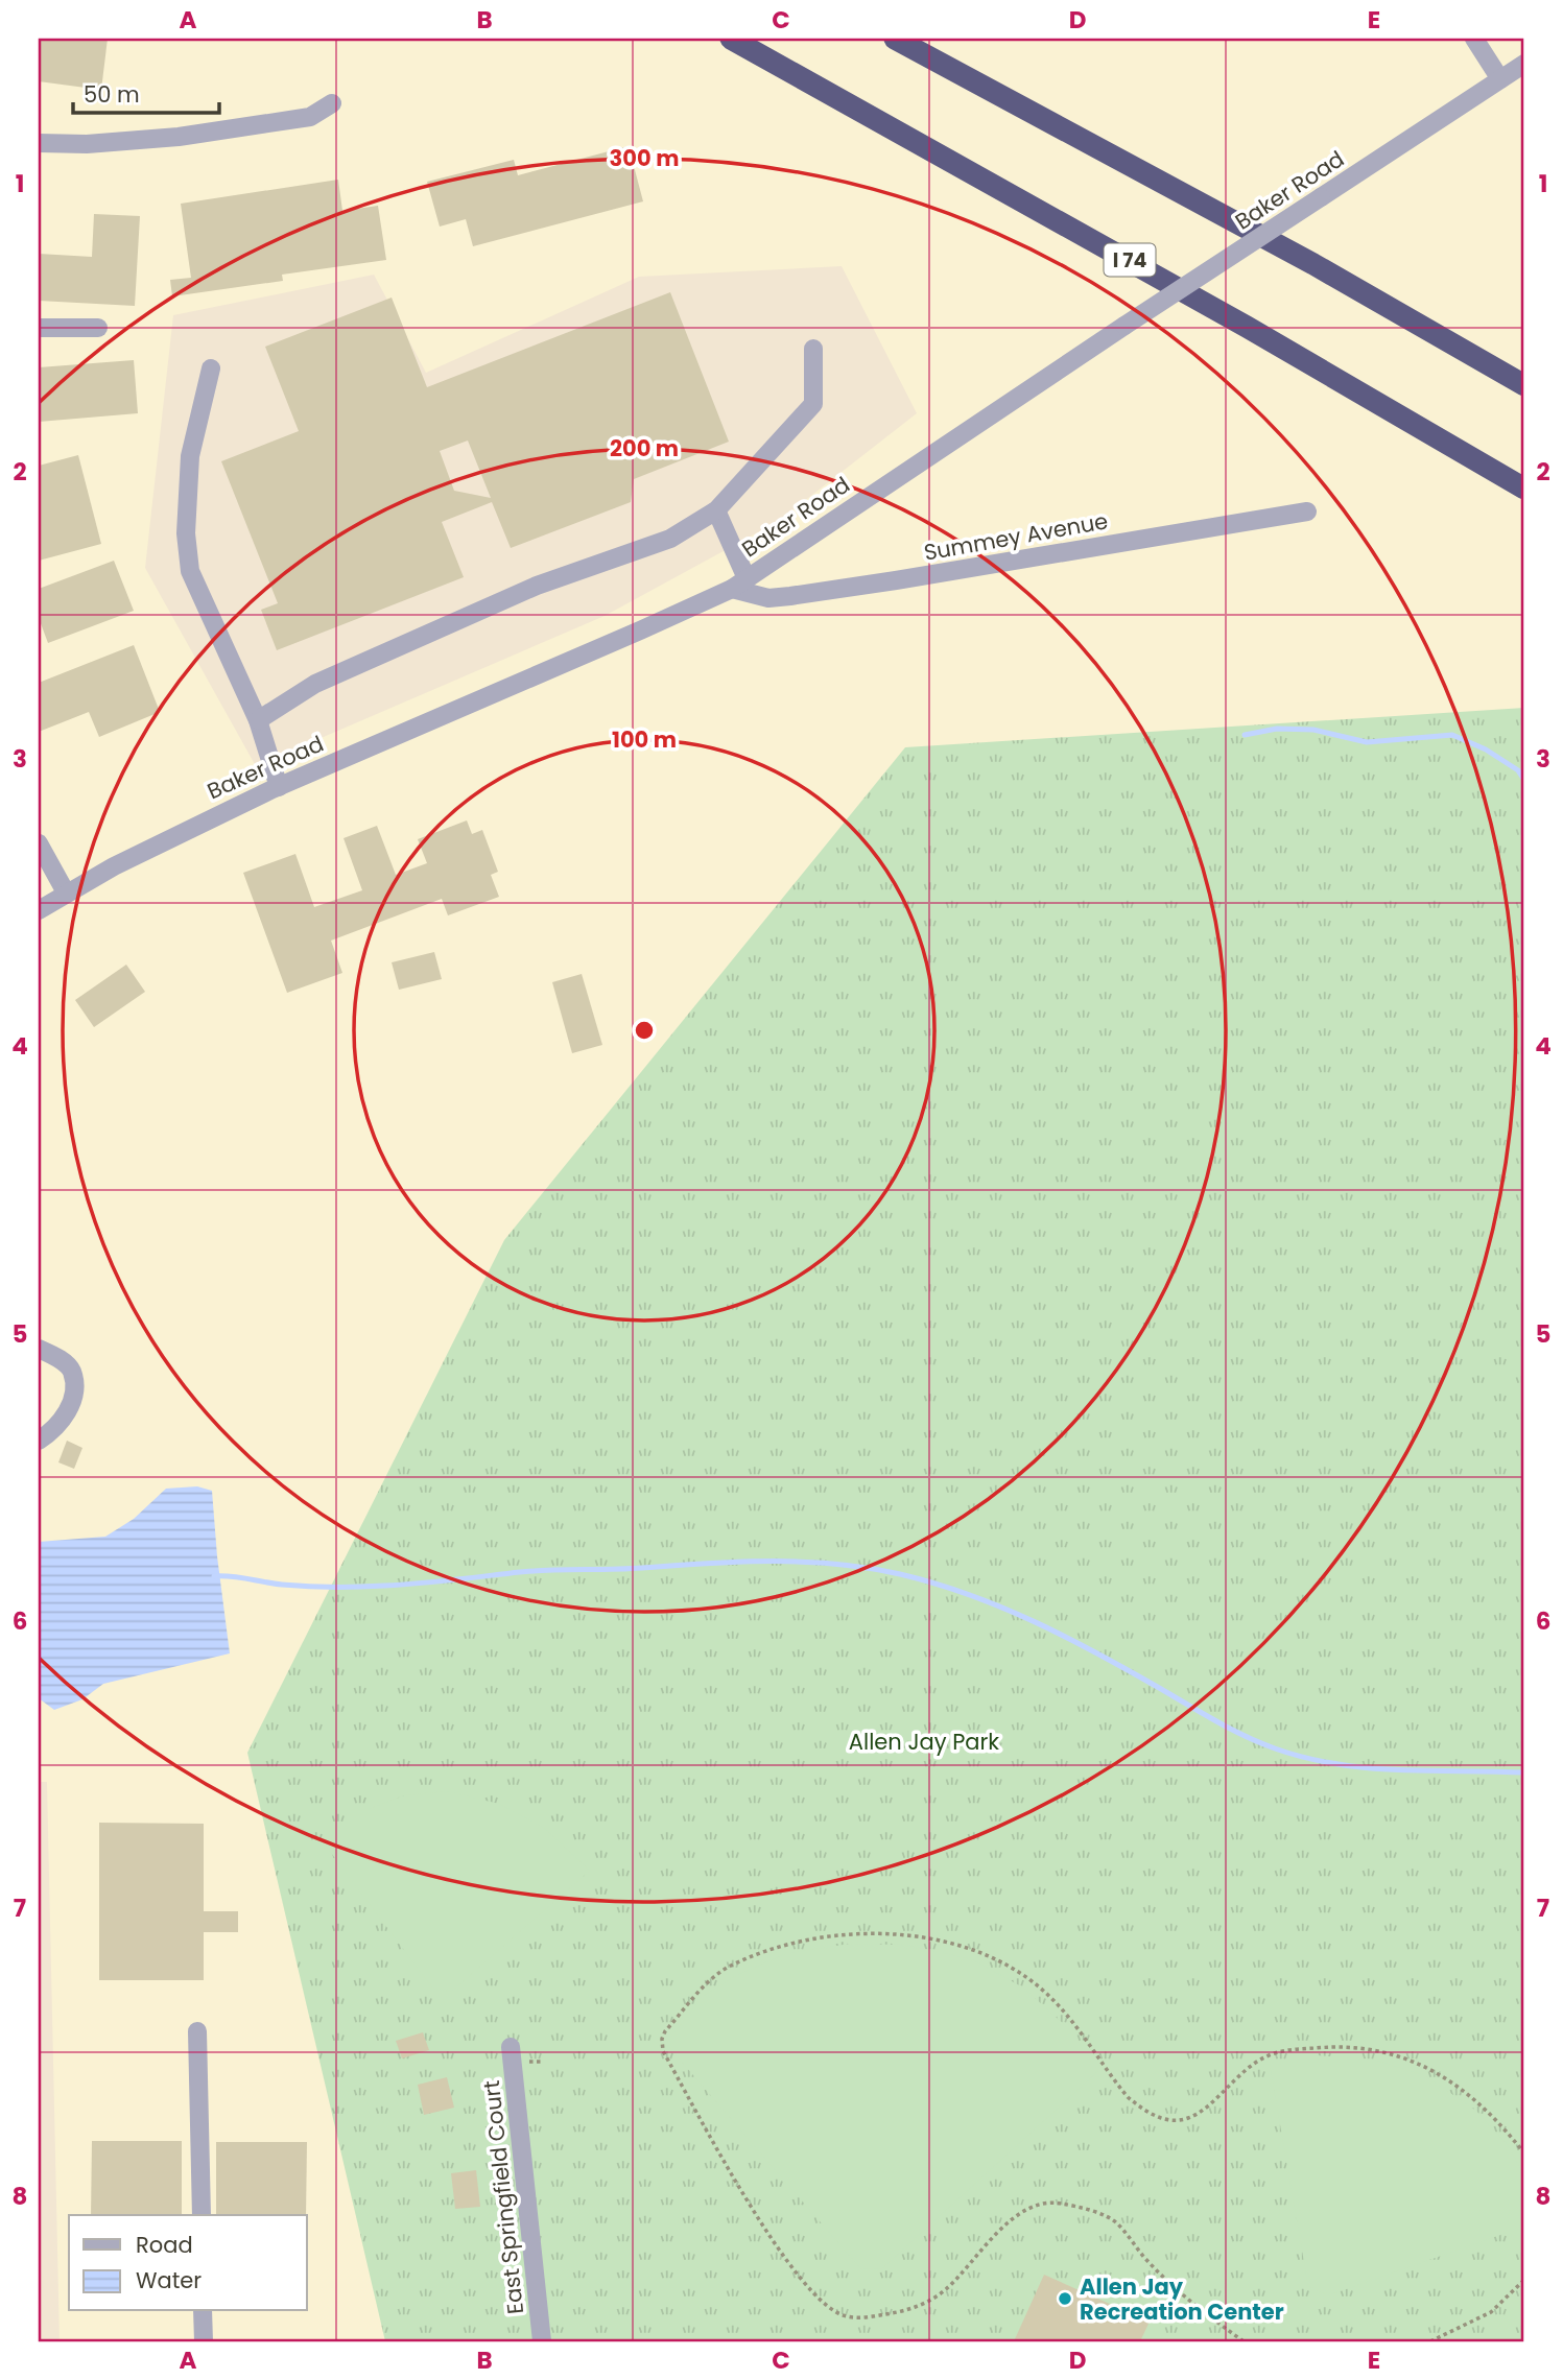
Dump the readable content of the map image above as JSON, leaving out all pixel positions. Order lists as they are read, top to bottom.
{
  "streets": {
    "highway": ["I 74"],
    "street": ["Baker Road", "Summey Avenue", "East Springfield Court"]
  },
  "crossings": [
    ["Baker Road", "Summey Avenue"]
  ],
  "parks": ["Allen Jay Park"],
  "places": ["Allen Jay Recreation Center"],
  "legend": ["Road", "Water"],
  "scale_bar": "50 m",
  "grid": {
    "columns": [
      "A",
      "B",
      "C",
      "D",
      "E"
    ],
    "rows": [
      "1",
      "2",
      "3",
      "4",
      "5",
      "6",
      "7",
      "8"
    ]
  },
  "rings": ["300 m", "200 m", "100 m"]
}
